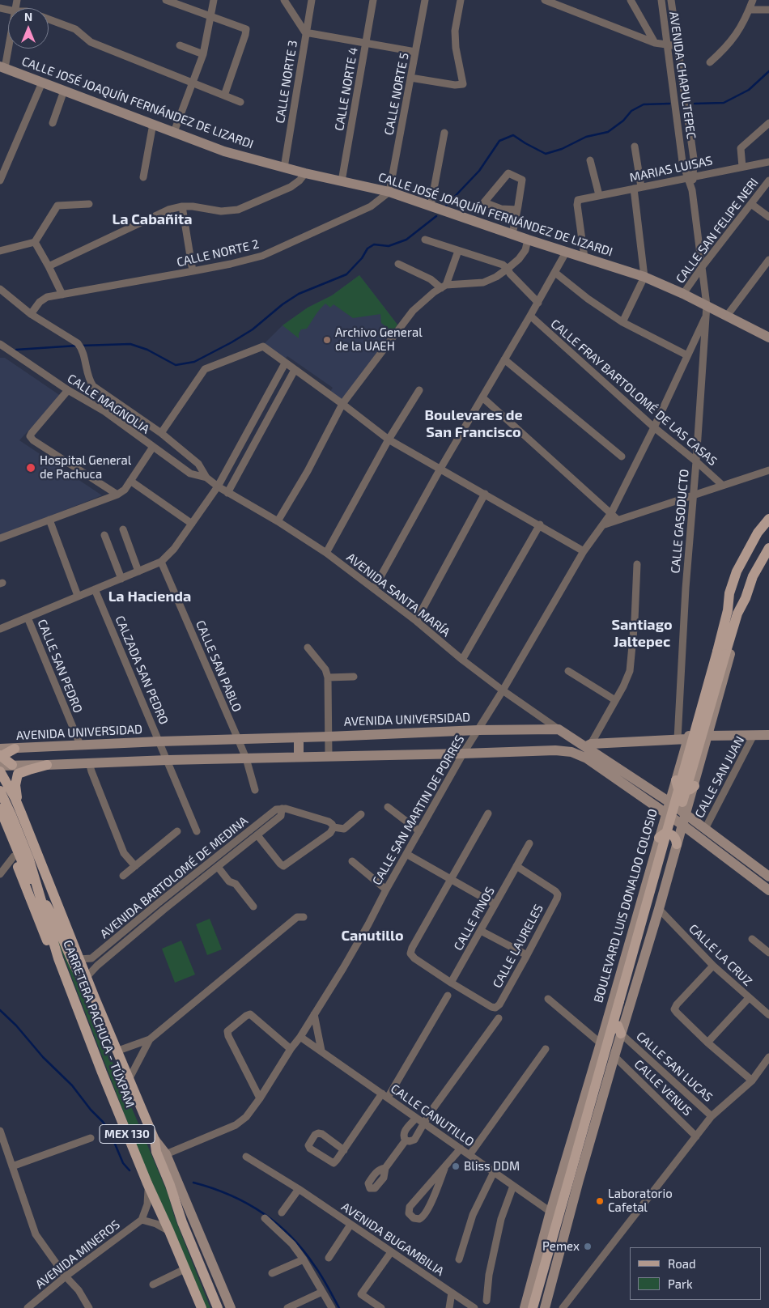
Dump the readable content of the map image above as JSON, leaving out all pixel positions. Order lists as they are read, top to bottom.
{
  "streets": {
    "main road": ["BOULEVARD LUIS DONALDO COLOSIO", "CARRETERA PACHUCA - TÚXPAM", "MEX 130"],
    "street": [
      "AVENIDA CHAPULTEPEC",
      "CALLE NORTE 3",
      "CALLE NORTE 4",
      "CALLE NORTE 5",
      "CALLE JOSÉ JOAQUÍN FERNÁNDEZ DE LIZARDI",
      "MARIAS LUISAS",
      "CALLE SAN FELIPE NERI",
      "CALLE NORTE 2",
      "CALLE FRAY BARTOLOMÉ DE LAS CASAS",
      "CALLE MAGNOLIA",
      "CALLE GASODUCTO",
      "AVENIDA SANTA MARÍA",
      "CALLE SAN PEDRO",
      "CALLE SAN PABLO",
      "CALZADA SAN PEDRO",
      "AVENIDA UNIVERSIDAD",
      "CALLE SAN JUAN",
      "CALLE SAN MARTIN DE PORRES",
      "AVENIDA BARTOLOMÉ DE MEDINA",
      "CALLE PINOS",
      "CALLE LAURELES",
      "CALLE LA CRUZ",
      "CALLE SAN LUCAS",
      "CALLE VENUS",
      "CALLE CANUTILLO",
      "AVENIDA BUGAMBILIA",
      "AVENIDA MINEROS"
    ]
  },
  "crossings": [
    ["AVENIDA CHAPULTEPEC", "MARIAS LUISAS"],
    ["AVENIDA CHAPULTEPEC", "CALLE GASODUCTO"],
    ["CALLE NORTE 3", "CALLE JOSÉ JOAQUÍN FERNÁNDEZ DE LIZARDI"],
    ["CALLE NORTE 4", "CALLE JOSÉ JOAQUÍN FERNÁNDEZ DE LIZARDI"],
    ["CALLE NORTE 5", "CALLE JOSÉ JOAQUÍN FERNÁNDEZ DE LIZARDI"],
    ["CALLE NORTE 5", "CALLE NORTE 2"],
    ["CALLE JOSÉ JOAQUÍN FERNÁNDEZ DE LIZARDI", "MARIAS LUISAS"],
    ["CALLE JOSÉ JOAQUÍN FERNÁNDEZ DE LIZARDI", "CALLE SAN FELIPE NERI"],
    ["CALLE JOSÉ JOAQUÍN FERNÁNDEZ DE LIZARDI", "CALLE NORTE 2"],
    ["CALLE JOSÉ JOAQUÍN FERNÁNDEZ DE LIZARDI", "CALLE GASODUCTO"],
    ["MARIAS LUISAS", "CALLE GASODUCTO"],
    ["CALLE SAN FELIPE NERI", "CALLE GASODUCTO"],
    ["CALLE FRAY BARTOLOMÉ DE LAS CASAS", "CALLE GASODUCTO"],
    ["CALLE FRAY BARTOLOMÉ DE LAS CASAS", "CALLE SAN MARTIN DE PORRES"],
    ["CALLE MAGNOLIA", "AVENIDA SANTA MARÍA"],
    ["CALLE GASODUCTO", "CALLE SAN MARTIN DE PORRES"],
    ["CALLE GASODUCTO", "BOULEVARD LUIS DONALDO COLOSIO"],
    ["AVENIDA SANTA MARÍA", "AVENIDA UNIVERSIDAD"],
    ["AVENIDA SANTA MARÍA", "CALLE SAN MARTIN DE PORRES"],
    ["CALLE SAN PEDRO", "AVENIDA UNIVERSIDAD"],
    ["CALLE SAN PABLO", "AVENIDA UNIVERSIDAD"],
    ["CALZADA SAN PEDRO", "AVENIDA UNIVERSIDAD"],
    ["AVENIDA UNIVERSIDAD", "CALLE SAN MARTIN DE PORRES"],
    ["CALLE SAN MARTIN DE PORRES", "CARRETERA PACHUCA - TÚXPAM"],
    ["CALLE SAN MARTIN DE PORRES", "CALLE CANUTILLO"],
    ["AVENIDA BARTOLOMÉ DE MEDINA", "CARRETERA PACHUCA - TÚXPAM"],
    ["BOULEVARD LUIS DONALDO COLOSIO", "CALLE LA CRUZ"],
    ["BOULEVARD LUIS DONALDO COLOSIO", "CALLE SAN LUCAS"],
    ["BOULEVARD LUIS DONALDO COLOSIO", "CALLE VENUS"],
    ["BOULEVARD LUIS DONALDO COLOSIO", "CALLE CANUTILLO"],
    ["CALLE PINOS", "CALLE LAURELES"]
  ],
  "districts": [
    "La Cabañita",
    "Boulevares de San Francisco",
    "La Hacienda",
    "Santiago Jaltepec",
    "Canutillo"
  ],
  "places": [
    "Archivo General de la UAEH",
    "Hospital General de Pachuca",
    "Bliss DDM",
    "Laboratorio Cafetal",
    "Pemex"
  ],
  "legend": ["Road", "Park"],
  "north": "top"
}
